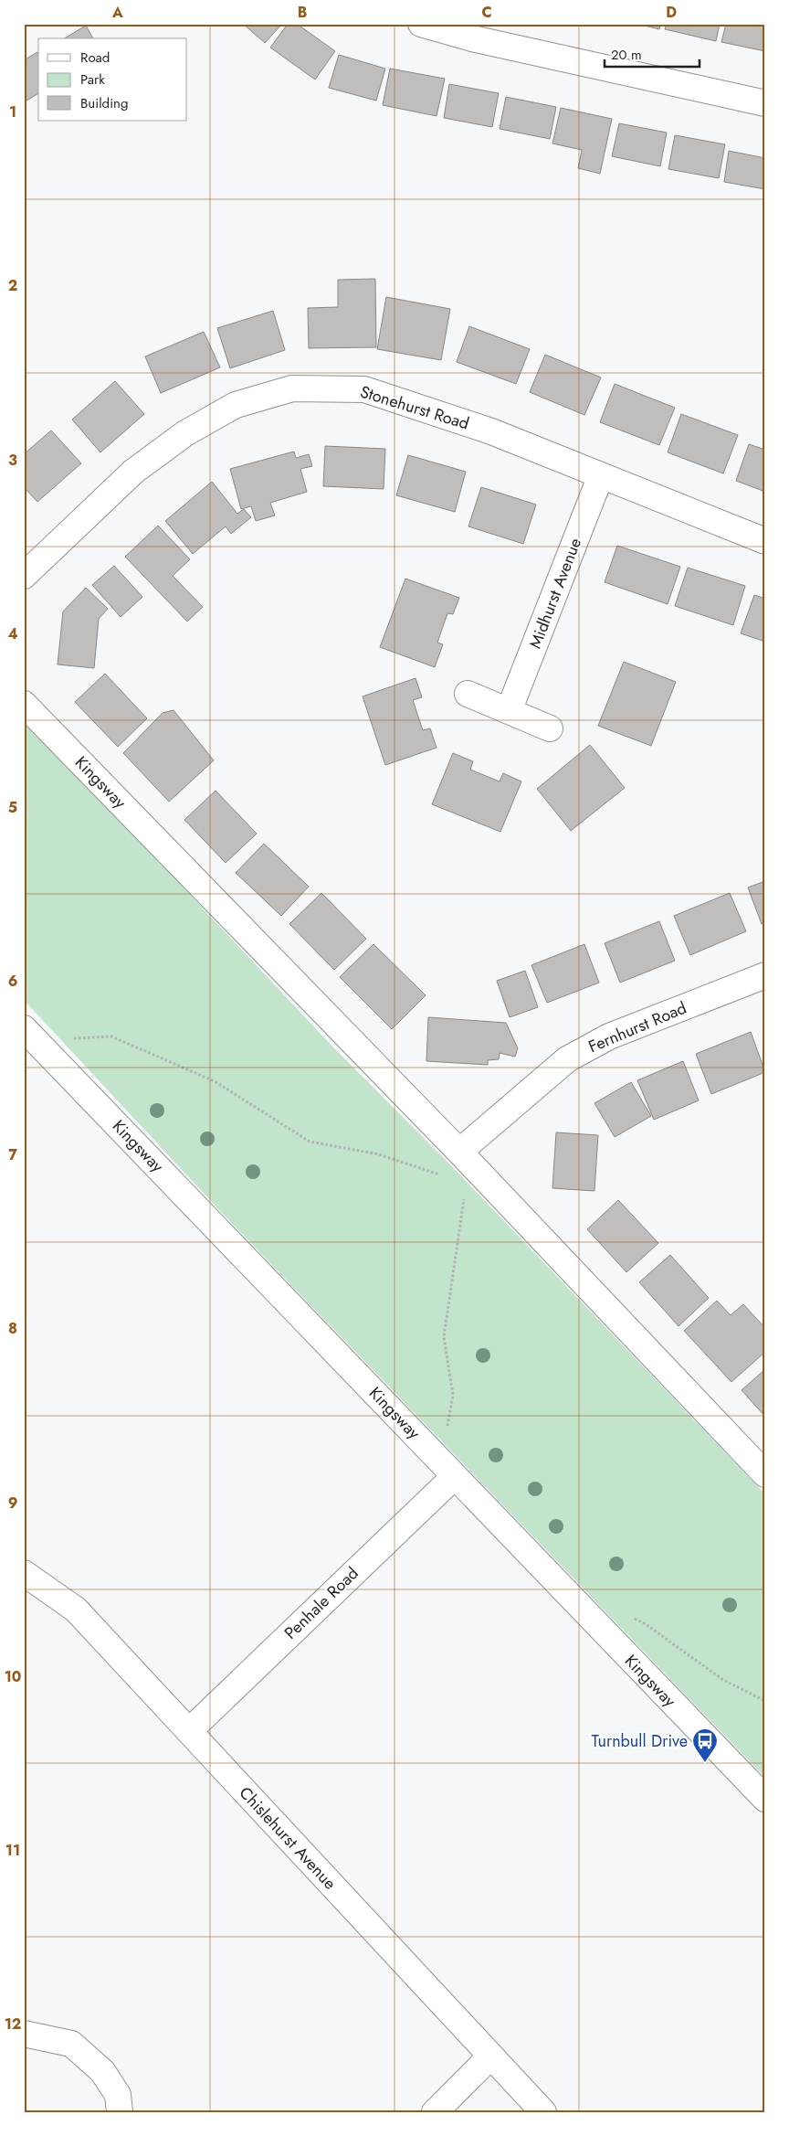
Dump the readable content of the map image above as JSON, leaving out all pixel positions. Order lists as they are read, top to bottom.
{
  "streets": {
    "street": [
      "Stonehurst Road",
      "Midhurst Avenue",
      "Kingsway",
      "Fernhurst Road",
      "Penhale Road",
      "Chislehurst Avenue"
    ]
  },
  "crossings": [
    ["Stonehurst Road", "Midhurst Avenue"],
    ["Kingsway", "Fernhurst Road"],
    ["Kingsway", "Penhale Road"],
    ["Penhale Road", "Chislehurst Avenue"]
  ],
  "places": {
    "bus stop": ["Turnbull Drive"]
  },
  "legend": ["Road", "Park", "Building"],
  "scale_bar": "20 m",
  "grid": {
    "columns": [
      "A",
      "B",
      "C",
      "D"
    ],
    "rows": [
      "1",
      "2",
      "3",
      "4",
      "5",
      "6",
      "7",
      "8",
      "9",
      "10",
      "11",
      "12"
    ]
  }
}
